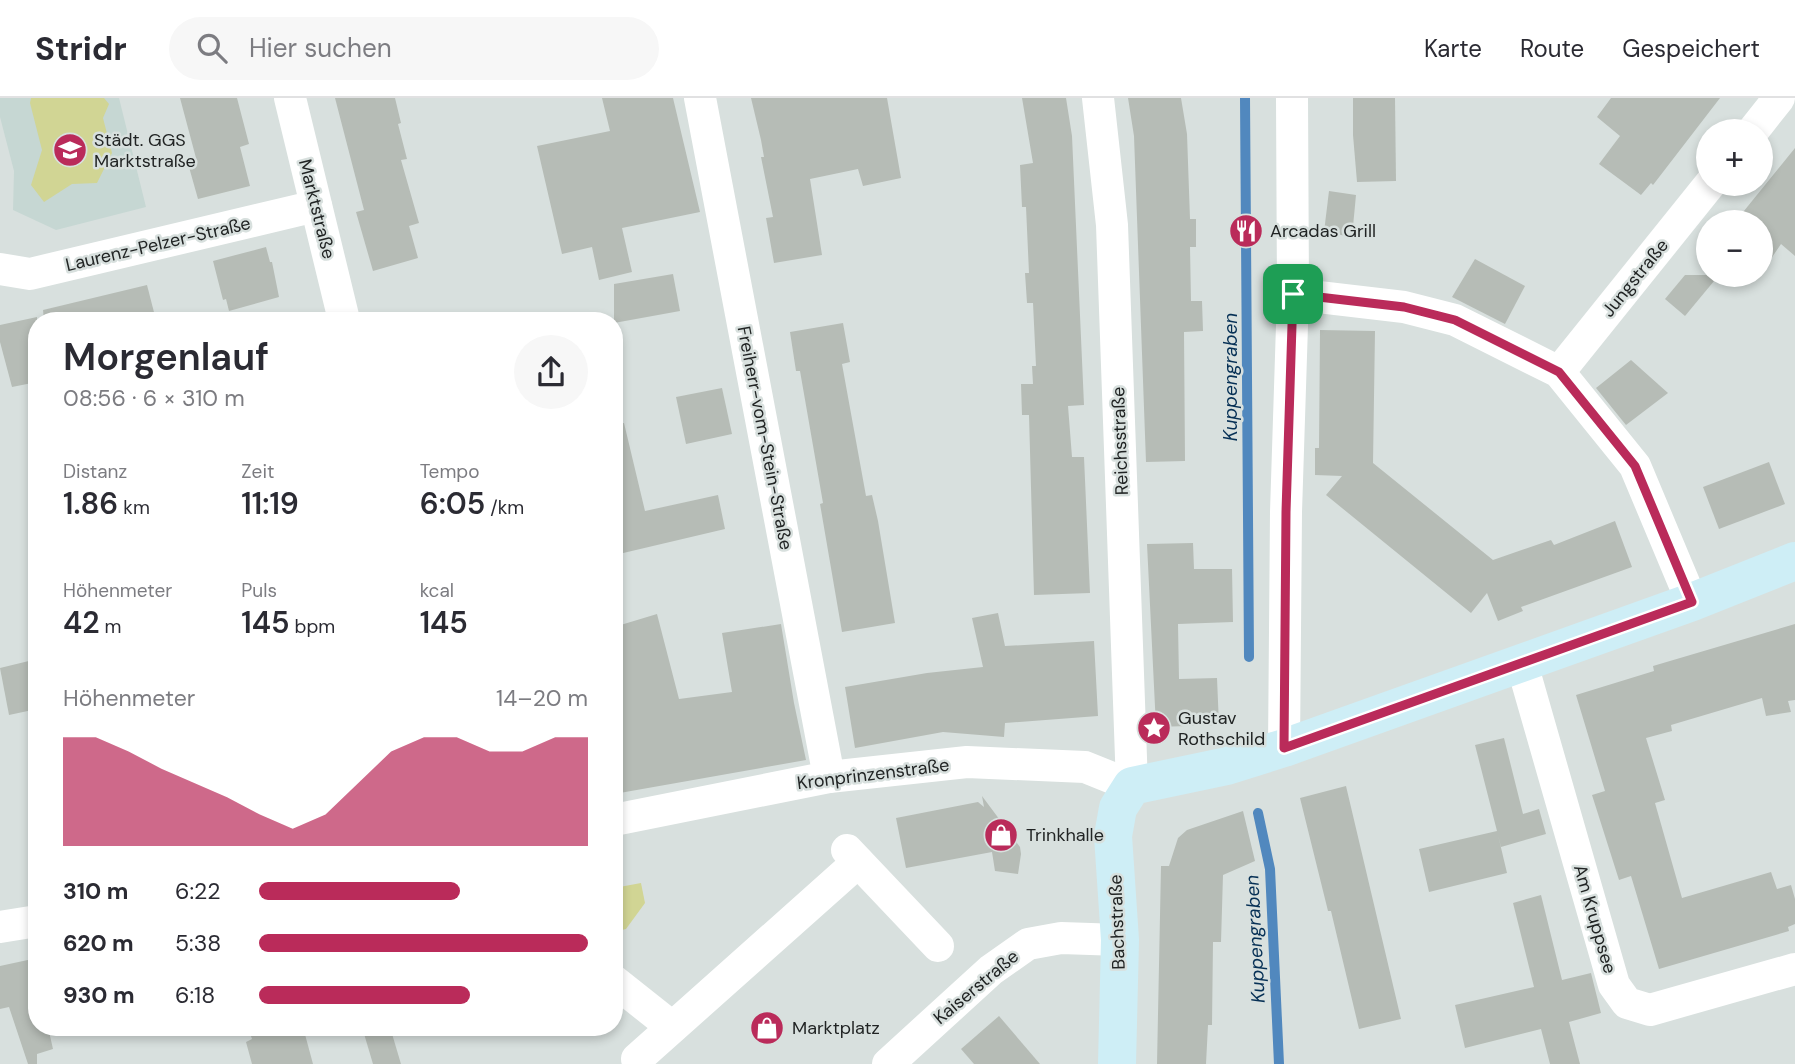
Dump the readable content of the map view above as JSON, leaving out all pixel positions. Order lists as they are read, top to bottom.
{
  "streets": {
    "street": [
      "Marktstraße",
      "Laurenz-Pelzer-Straße",
      "Jungstraße",
      "Freiherr-vom-Stein-Straße",
      "Reichsstraße",
      "Kronprinzenstraße",
      "Am Kruppsee",
      "Bachstraße",
      "Kaiserstraße"
    ]
  },
  "crossings": [
    ["Marktstraße", "Laurenz-Pelzer-Straße"],
    ["Freiherr-vom-Stein-Straße", "Kronprinzenstraße"],
    ["Reichsstraße", "Kronprinzenstraße"],
    ["Reichsstraße", "Bachstraße"],
    ["Kronprinzenstraße", "Bachstraße"],
    ["Bachstraße", "Kaiserstraße"]
  ],
  "water": ["Kuppengraben"],
  "places": {
    "school or university": ["Städt. GGS Marktstraße"],
    "restaurant": ["Arcadas Grill"],
    "place": ["Gustav Rothschild"],
    "shop": ["Trinkhalle", "Marktplatz"]
  },
  "page": {
    "header": "Stridr",
    "search": "Hier suchen",
    "nav": ["Karte", "Route", "Gespeichert"],
    "map_buttons": ["+", "−"],
    "heading": ["Morgenlauf", "08:56 · 6 × 310 m"],
    "stats": [
      ["Distanz", "1.86 km"],
      ["Zeit", "11:19"],
      ["Tempo", "6:05 /km"],
      ["Höhenmeter", "42 m"],
      ["Puls", "145 bpm"],
      ["kcal", "145"]
    ],
    "chart": ["Höhenmeter", "14–20 m"],
    "list": [
      {
        "name": "310 m",
        "note": "6:22"
      },
      {
        "name": "620 m",
        "note": "5:38"
      },
      {
        "name": "930 m",
        "note": "6:18"
      }
    ]
  }
}
